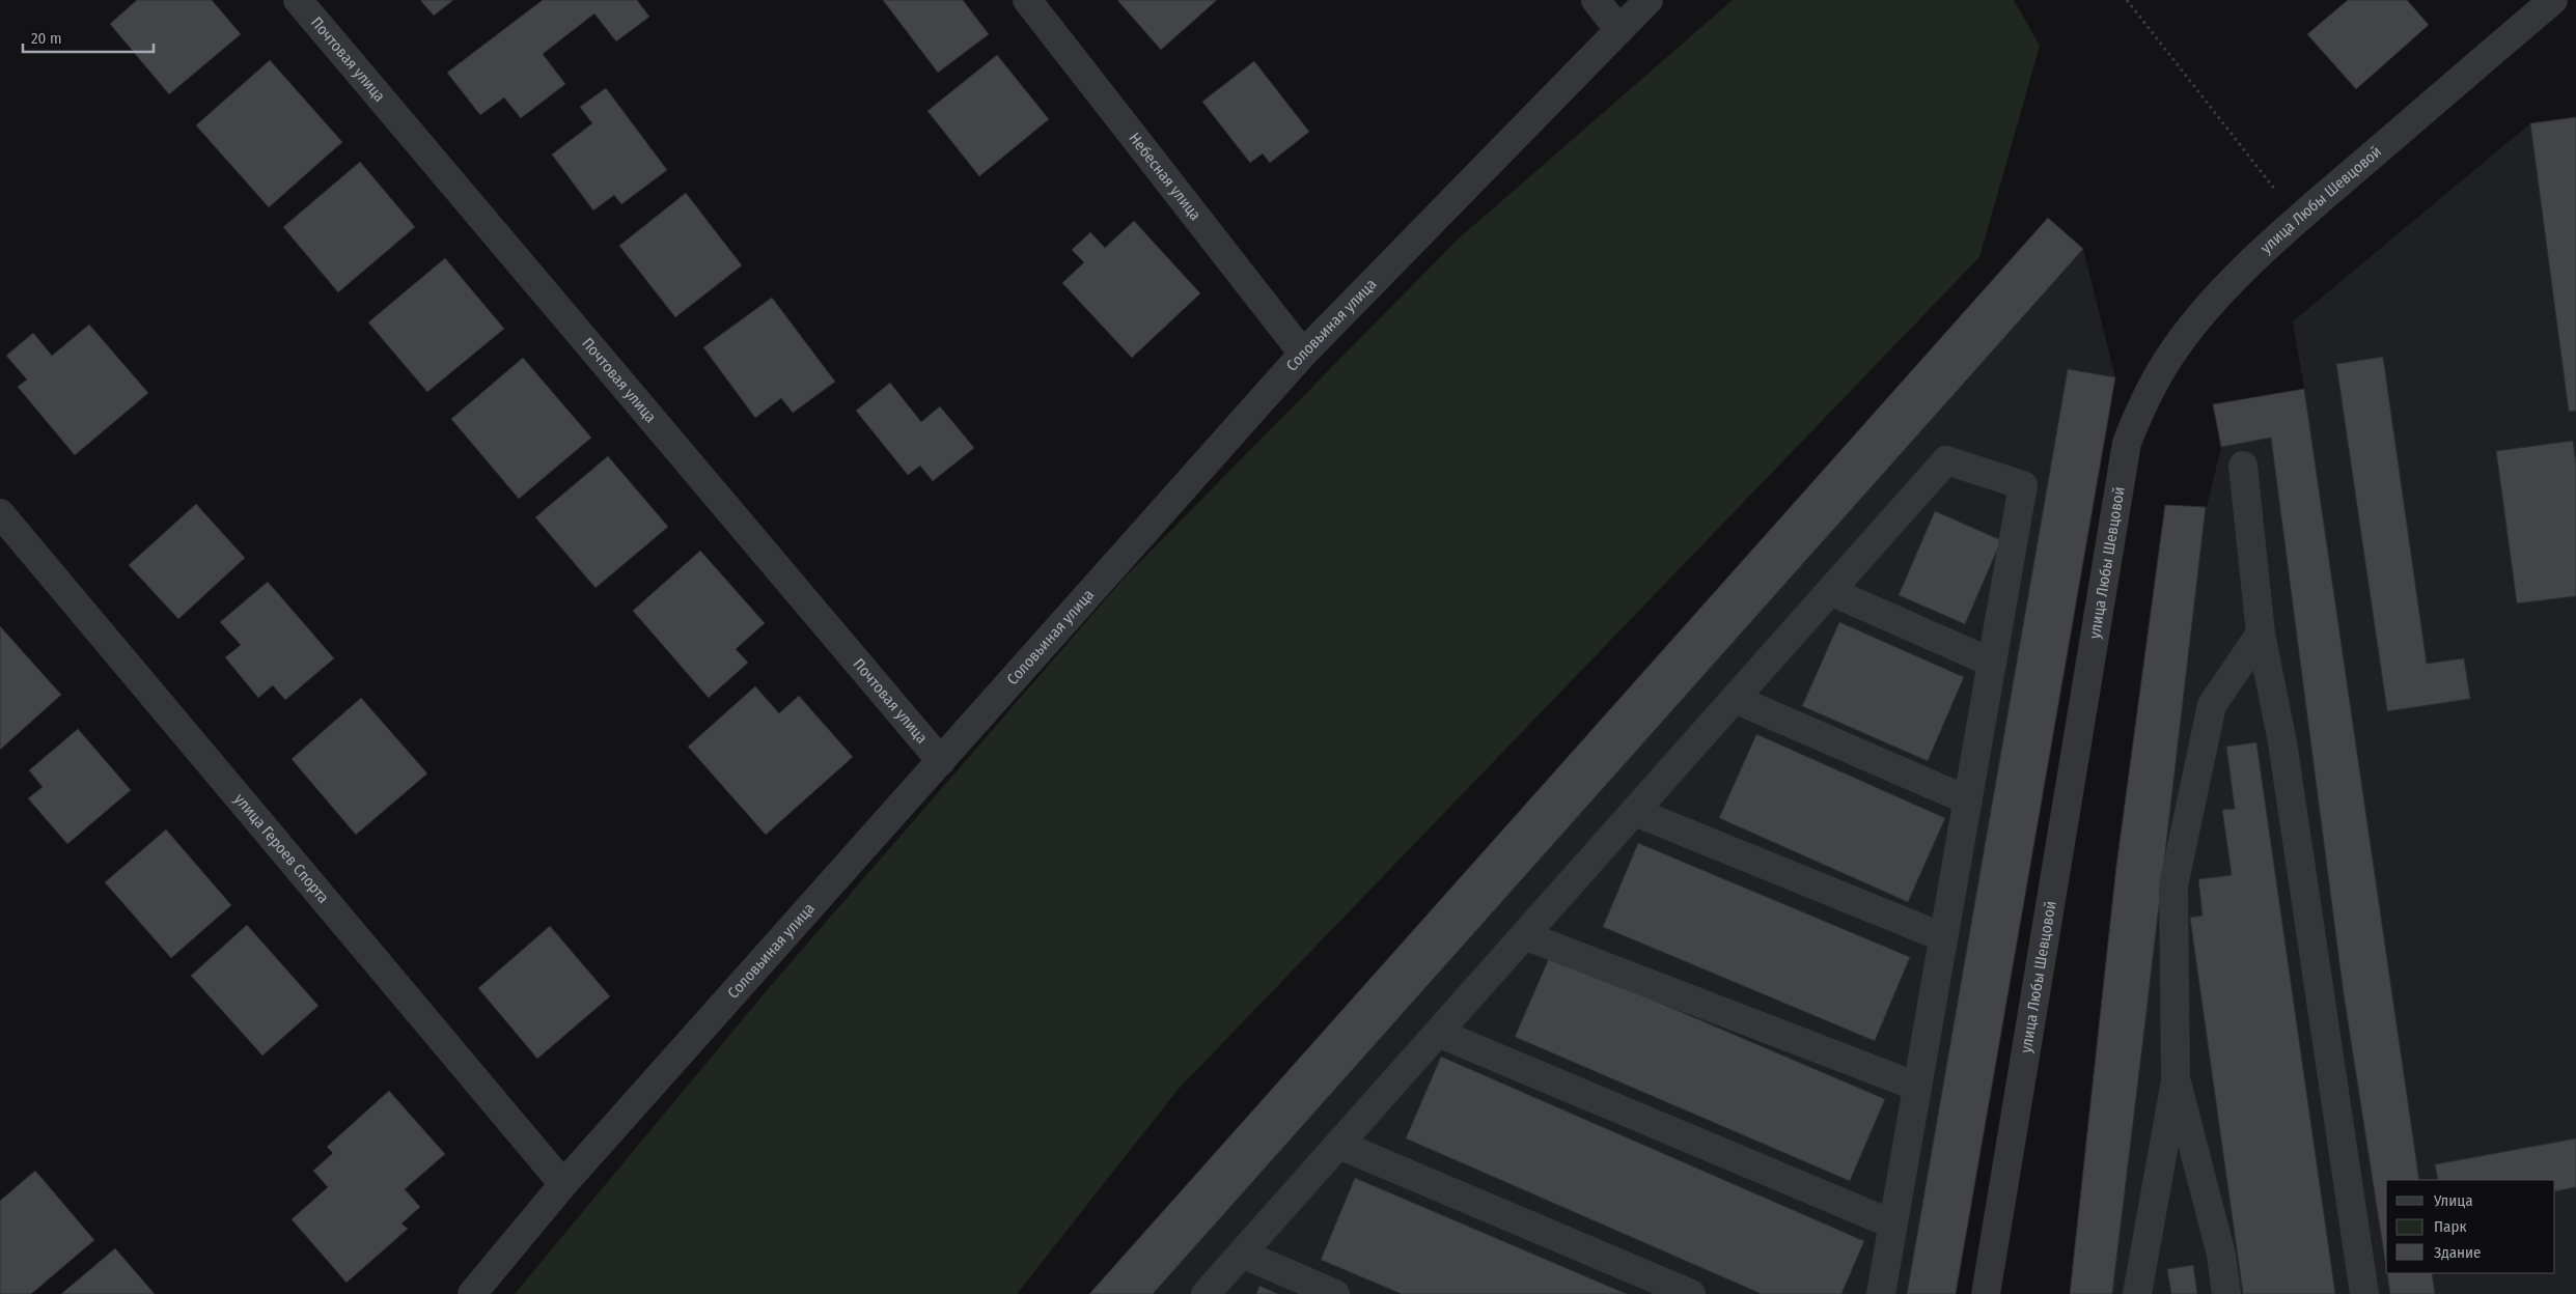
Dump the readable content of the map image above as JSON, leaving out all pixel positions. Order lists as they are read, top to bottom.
{
  "streets": {
    "street": [
      "Почтовая улица",
      "Небесная улица",
      "улица Любы Шевцовой",
      "Соловьиная улица",
      "улица Героев Спорта"
    ]
  },
  "crossings": [
    ["Почтовая улица", "Соловьиная улица"],
    ["Небесная улица", "Соловьиная улица"],
    ["Соловьиная улица", "улица Героев Спорта"]
  ],
  "legend": ["Улица", "Парк", "Здание"],
  "scale_bar": "20 m"
}
